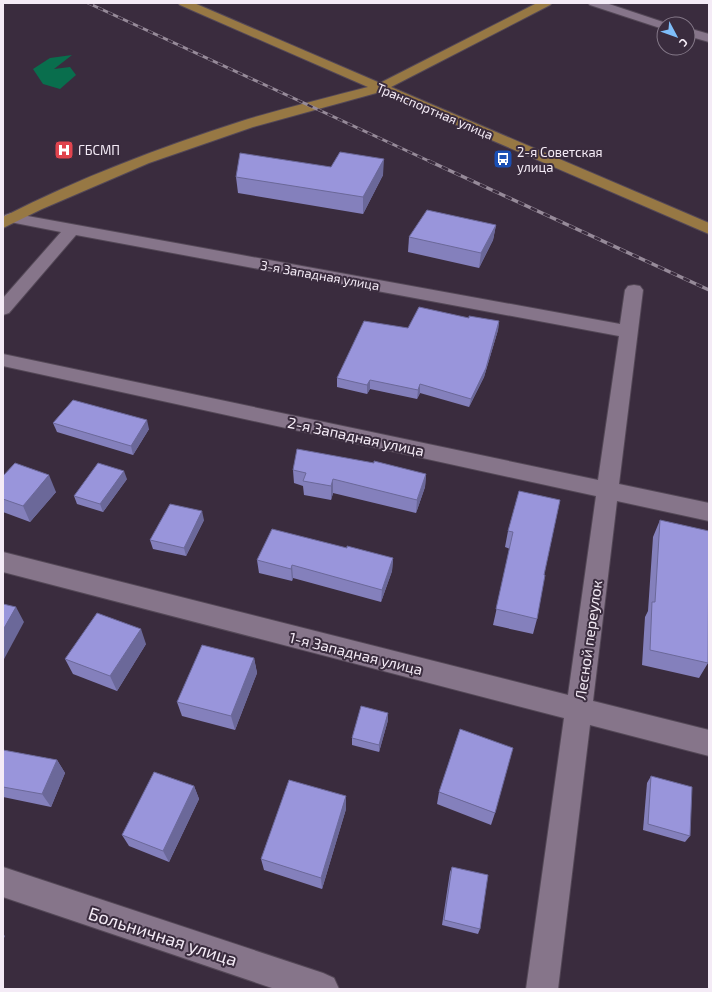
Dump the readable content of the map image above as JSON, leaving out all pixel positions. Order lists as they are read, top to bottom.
{
  "streets": {
    "main road": ["Транспортная улица"],
    "street": [
      "3-я Западная улица",
      "2-я Западная улица",
      "Лесной переулок",
      "1-я Западная улица",
      "Больничная улица"
    ]
  },
  "crossings": [
    ["3-я Западная улица", "Лесной переулок"],
    ["2-я Западная улица", "Лесной переулок"],
    ["Лесной переулок", "1-я Западная улица"]
  ],
  "places": {
    "hospital": ["ГБСМП"],
    "bus stop": ["2-я Советская улица"]
  },
  "north": "bottom right"
}
